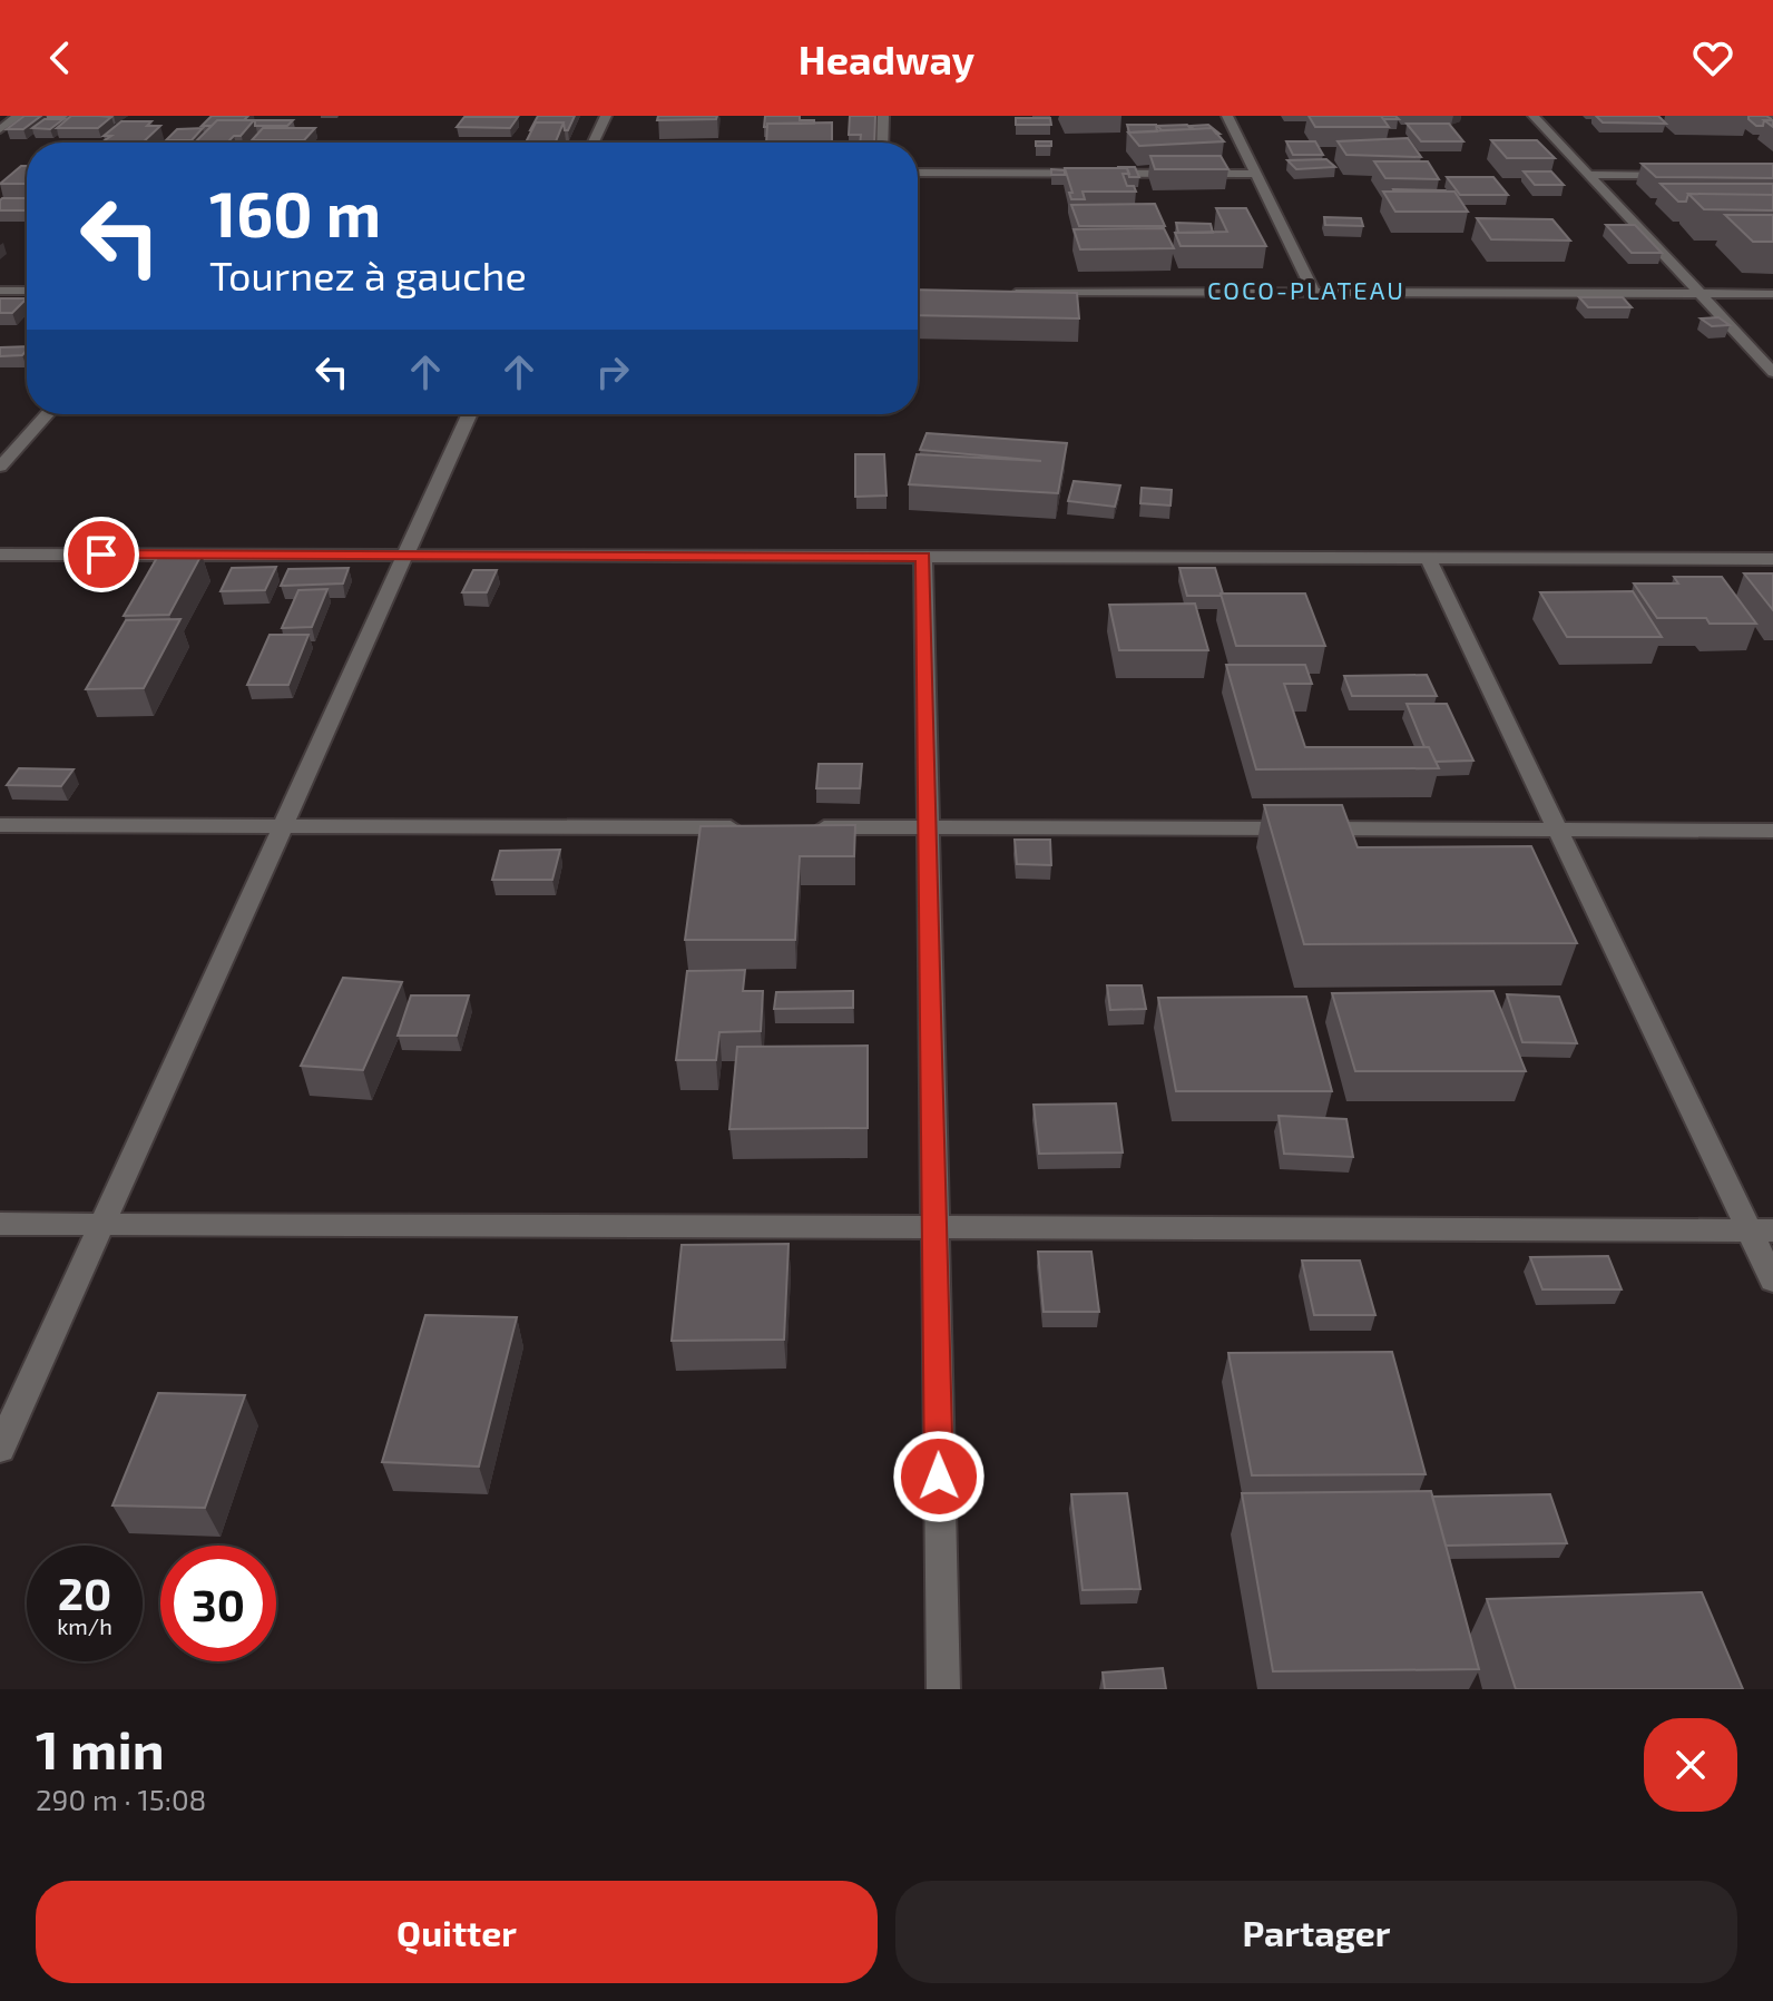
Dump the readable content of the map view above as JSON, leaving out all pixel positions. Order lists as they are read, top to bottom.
{
  "districts": ["COCO-PLATEAU"],
  "page": {
    "header": "Headway",
    "turn": ["160 m", "Tournez à gauche"],
    "speed": "20 km/h",
    "limit": "30",
    "heading": ["1 min", "290 m · 15:08"],
    "buttons": ["Quitter", "Partager"]
  }
}
